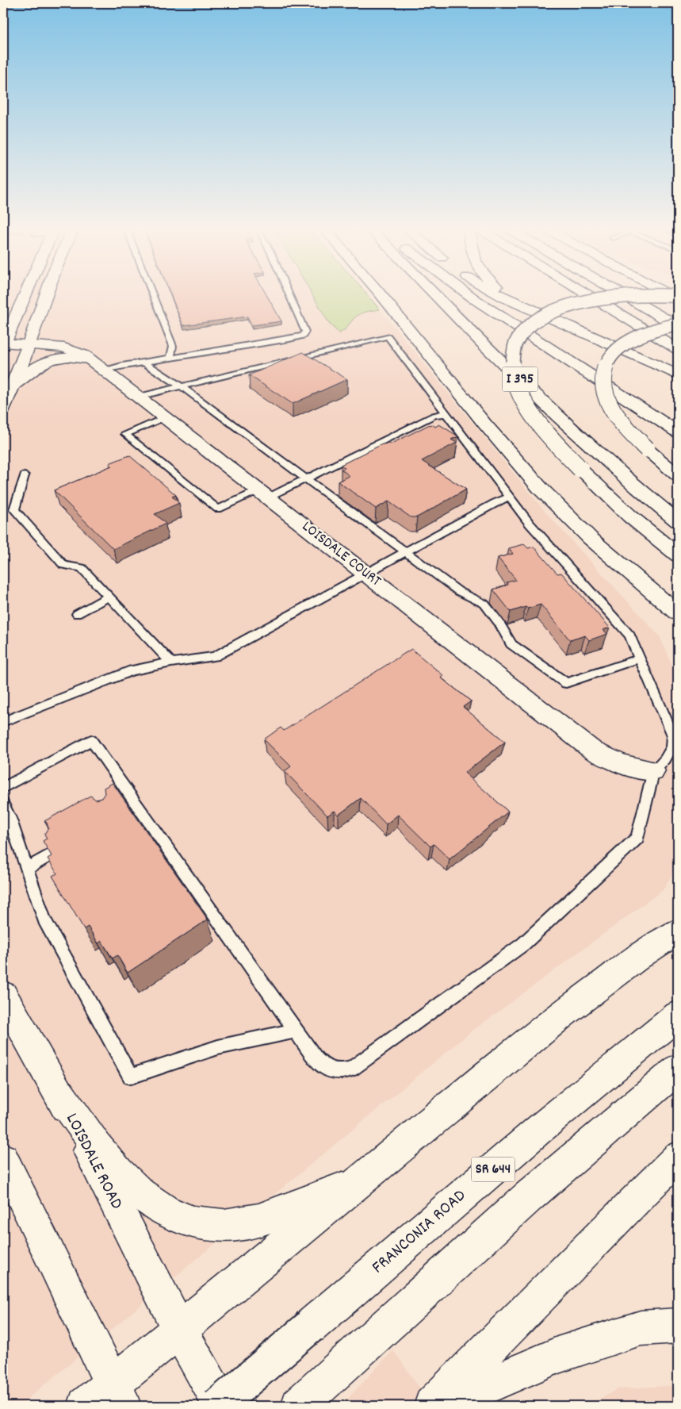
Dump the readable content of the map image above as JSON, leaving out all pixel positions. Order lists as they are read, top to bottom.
{
  "streets": {
    "main road": [
      "I 395",
      "LOISDALE COURT",
      "LOISDALE ROAD",
      "SR 644",
      "FRANCONIA ROAD"
    ]
  }
}
